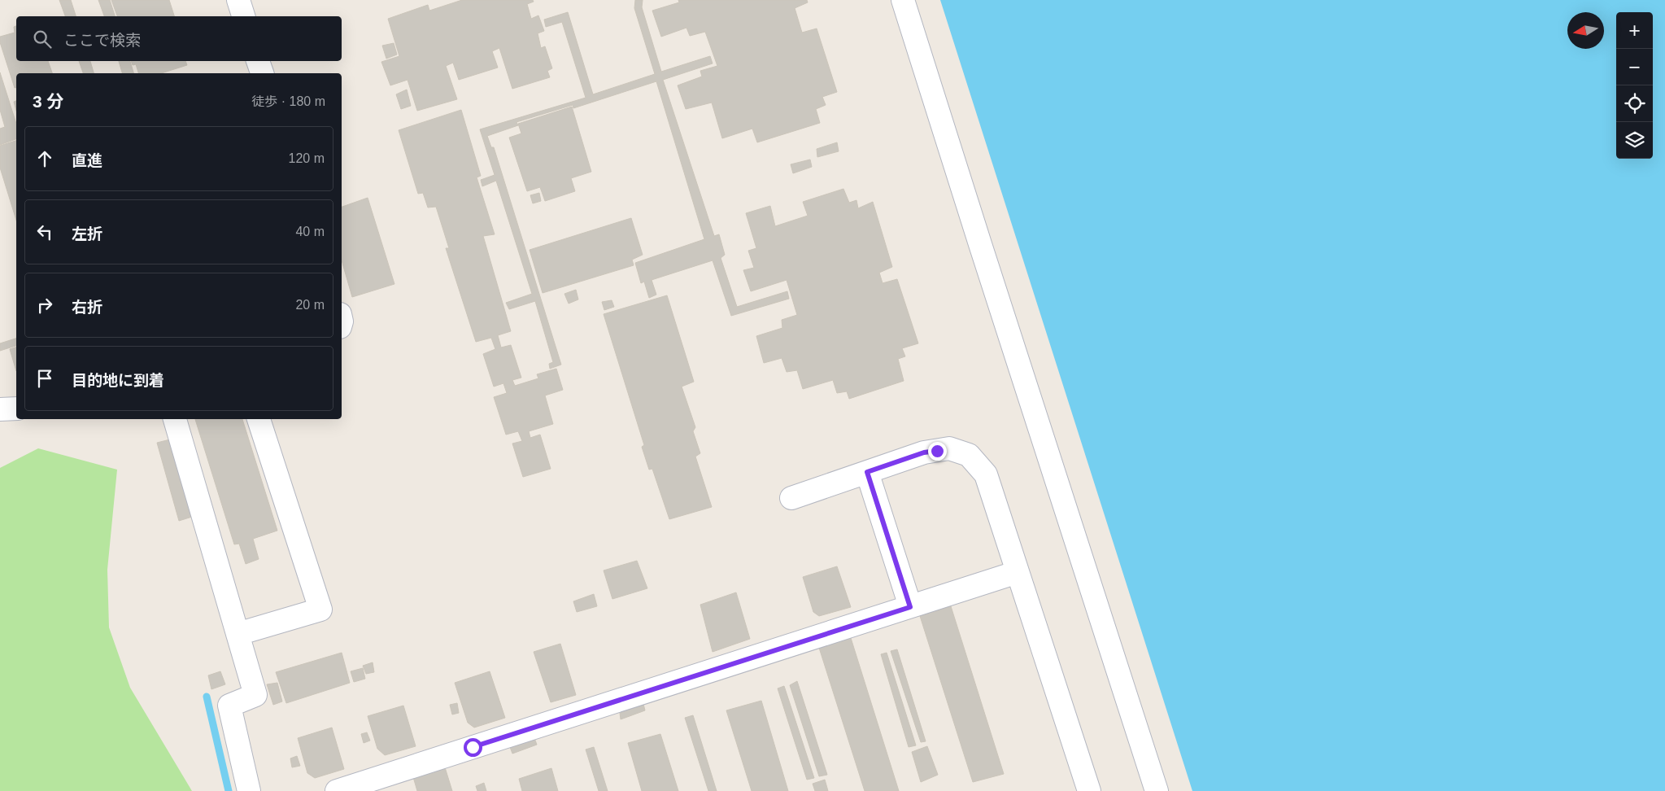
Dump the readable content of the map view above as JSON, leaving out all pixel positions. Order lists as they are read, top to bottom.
{
  "north": "left",
  "page": {
    "map_buttons": ["+", "−"],
    "search": "ここで検索",
    "heading": ["3 分", "徒歩 · 180 m"],
    "list": [
      ["直進", "120 m"],
      ["左折", "40 m"],
      ["右折", "20 m"],
      "目的地に到着"
    ]
  }
}
